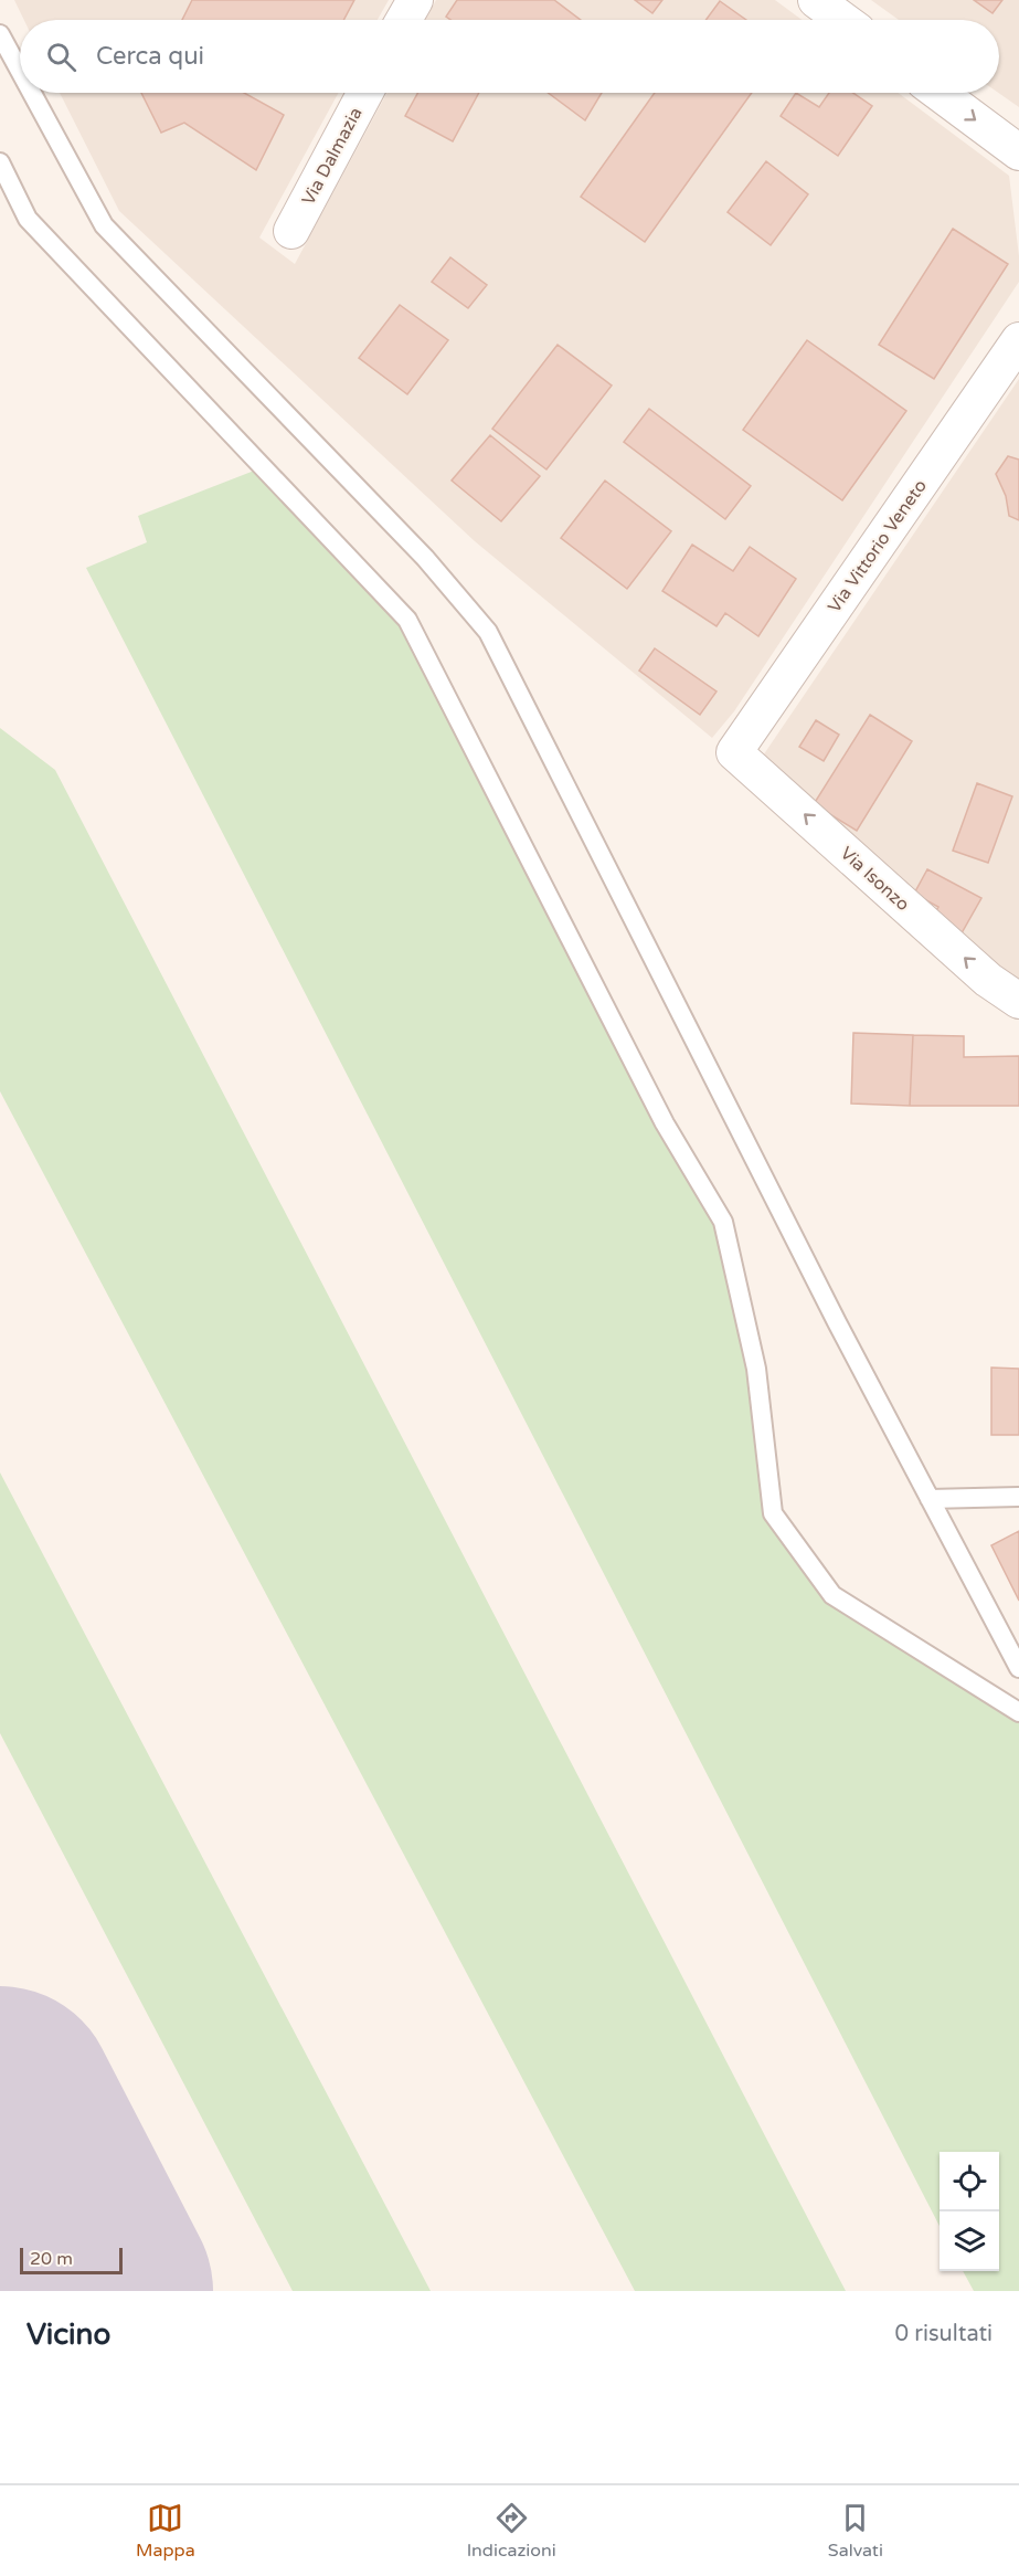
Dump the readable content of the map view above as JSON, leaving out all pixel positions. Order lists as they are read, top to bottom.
{
  "streets": {
    "street": ["Via Dalmazia", "Via Vittorio Veneto", "Via Isonzo"]
  },
  "crossings": [
    ["Via Vittorio Veneto", "Via Isonzo"]
  ],
  "one_way": ["Via Isonzo"],
  "scale_bar": "20 m",
  "page": {
    "search": "Cerca qui",
    "scale": "20 m",
    "heading": ["Vicino", "0 risultati"],
    "nav": ["Mappa", "Indicazioni", "Salvati"]
  }
}
